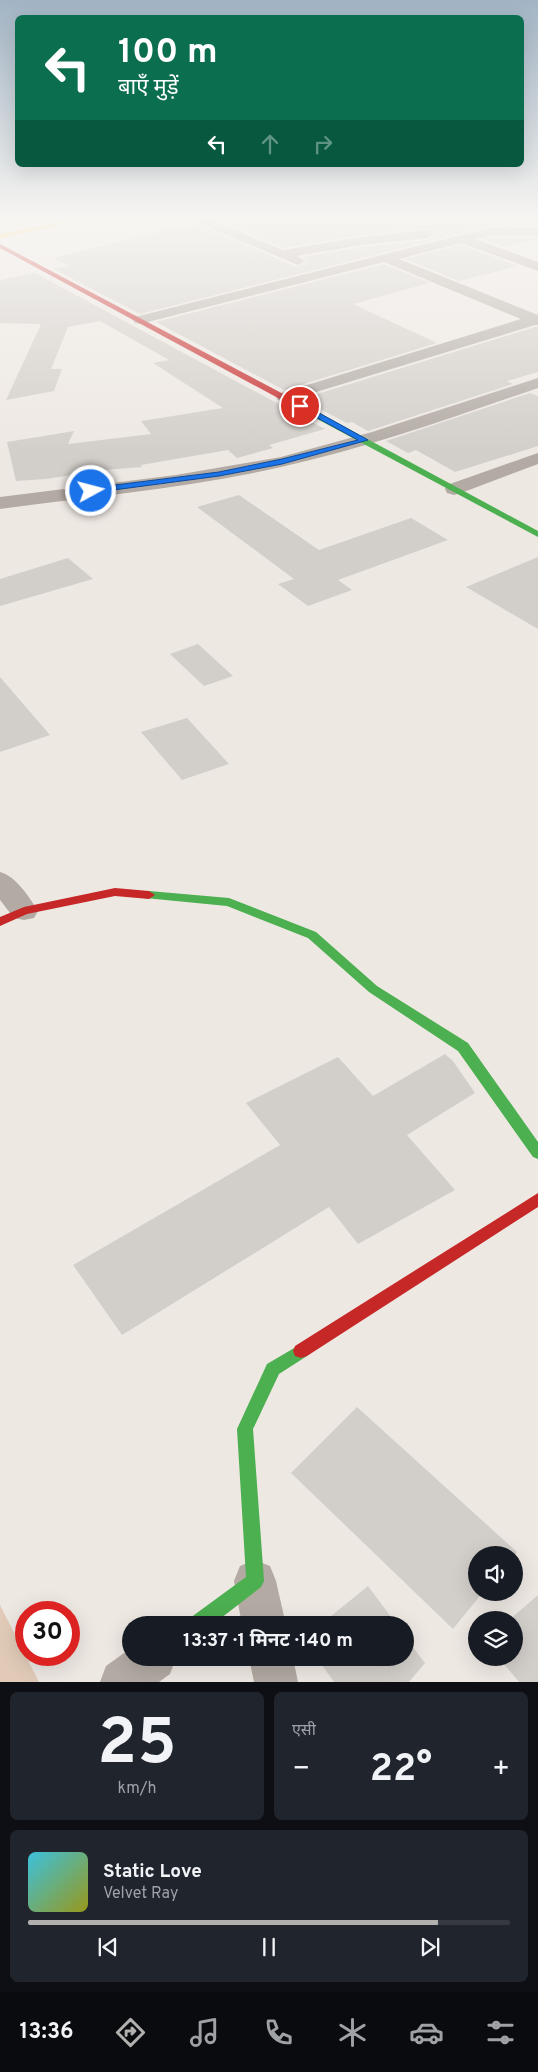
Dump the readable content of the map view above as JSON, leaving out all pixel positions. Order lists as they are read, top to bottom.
{
  "page": {
    "turn": ["100 m", "बाएँ मुड़ें"],
    "limit": "30",
    "trip": "13:37 · 1 मिनट · 140 m",
    "tile": [
      ["25", "km/h"],
      "एसी"
    ],
    "heat": ["−", "22°", "+"],
    "song": ["Static Love", "Velvet Ray"],
    "tabs": "13:36"
  }
}
